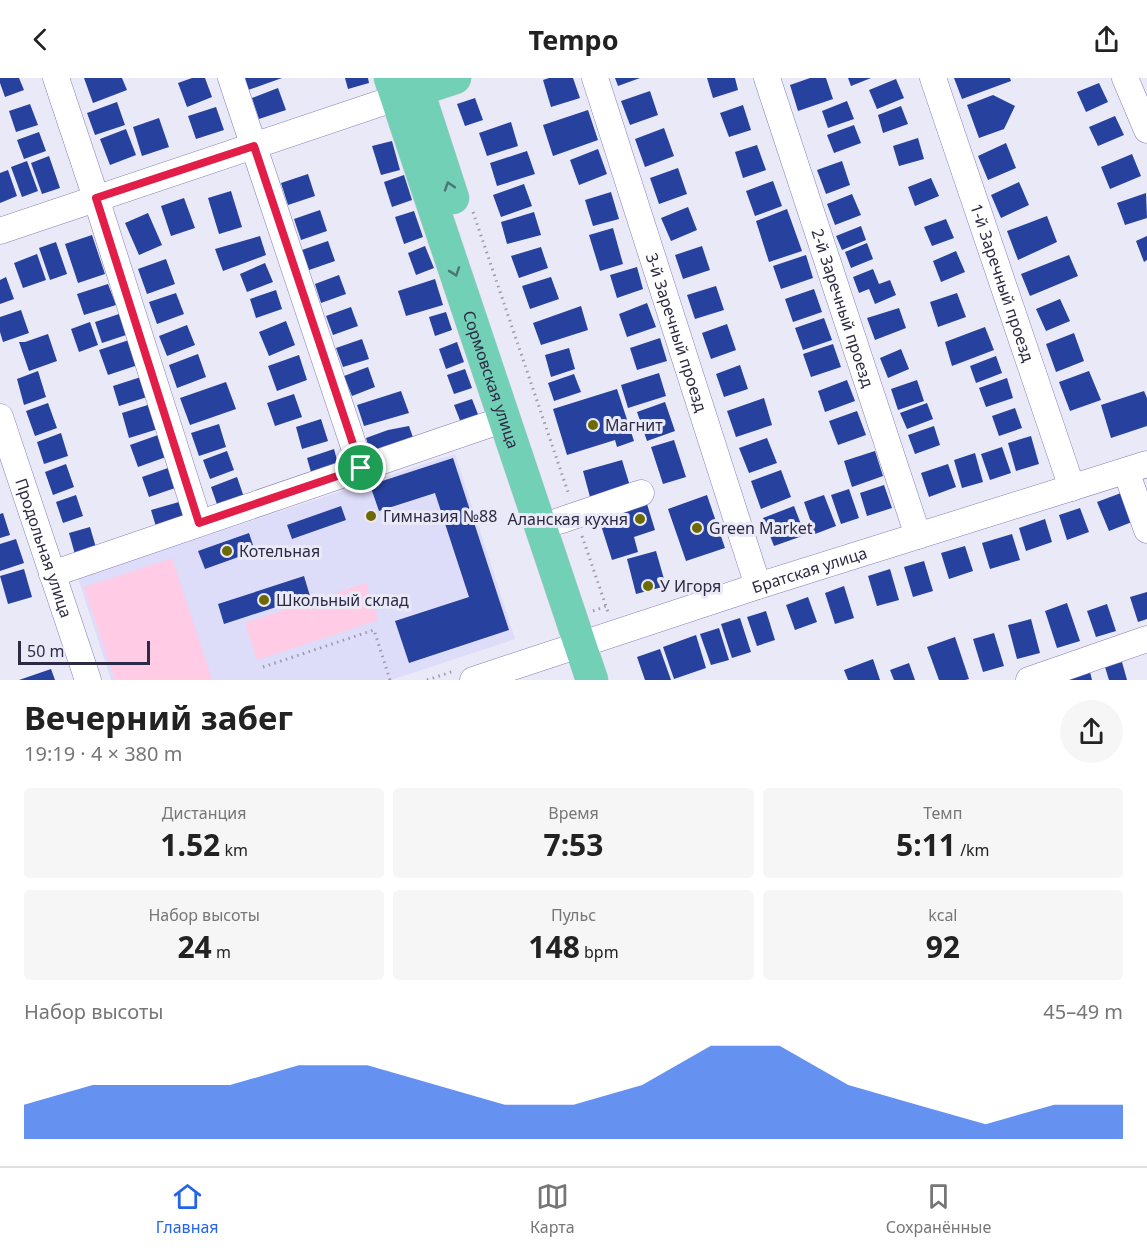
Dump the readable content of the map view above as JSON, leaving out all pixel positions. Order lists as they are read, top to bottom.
{
  "streets": {
    "main road": ["Сормовская улица"],
    "street": [
      "1-й Заречный проезд",
      "2-й Заречный проезд",
      "3-й Заречный проезд",
      "Продольная улица",
      "Братская улица"
    ]
  },
  "crossings": [
    ["1-й Заречный проезд", "Братская улица"],
    ["2-й Заречный проезд", "Братская улица"],
    ["3-й Заречный проезд", "Братская улица"],
    ["Сормовская улица", "Братская улица"]
  ],
  "places": [
    "Магнит",
    "Гимназия №88",
    "Аланская кухня",
    "Green Market",
    "Котельная",
    "У Игоря",
    "Школьный склад"
  ],
  "scale_bar": "50 m",
  "page": {
    "header": "Tempo",
    "scale": "50 m",
    "heading": ["Вечерний забег", "19:19 · 4 × 380 m"],
    "stats": [
      ["Дистанция", "1.52 km"],
      ["Время", "7:53"],
      ["Темп", "5:11 /km"],
      ["Набор высоты", "24 m"],
      ["Пульс", "148 bpm"],
      ["kcal", "92"]
    ],
    "chart": ["Набор высоты", "45–49 m"],
    "tabs": ["Главная", "Карта", "Сохранённые"]
  }
}
